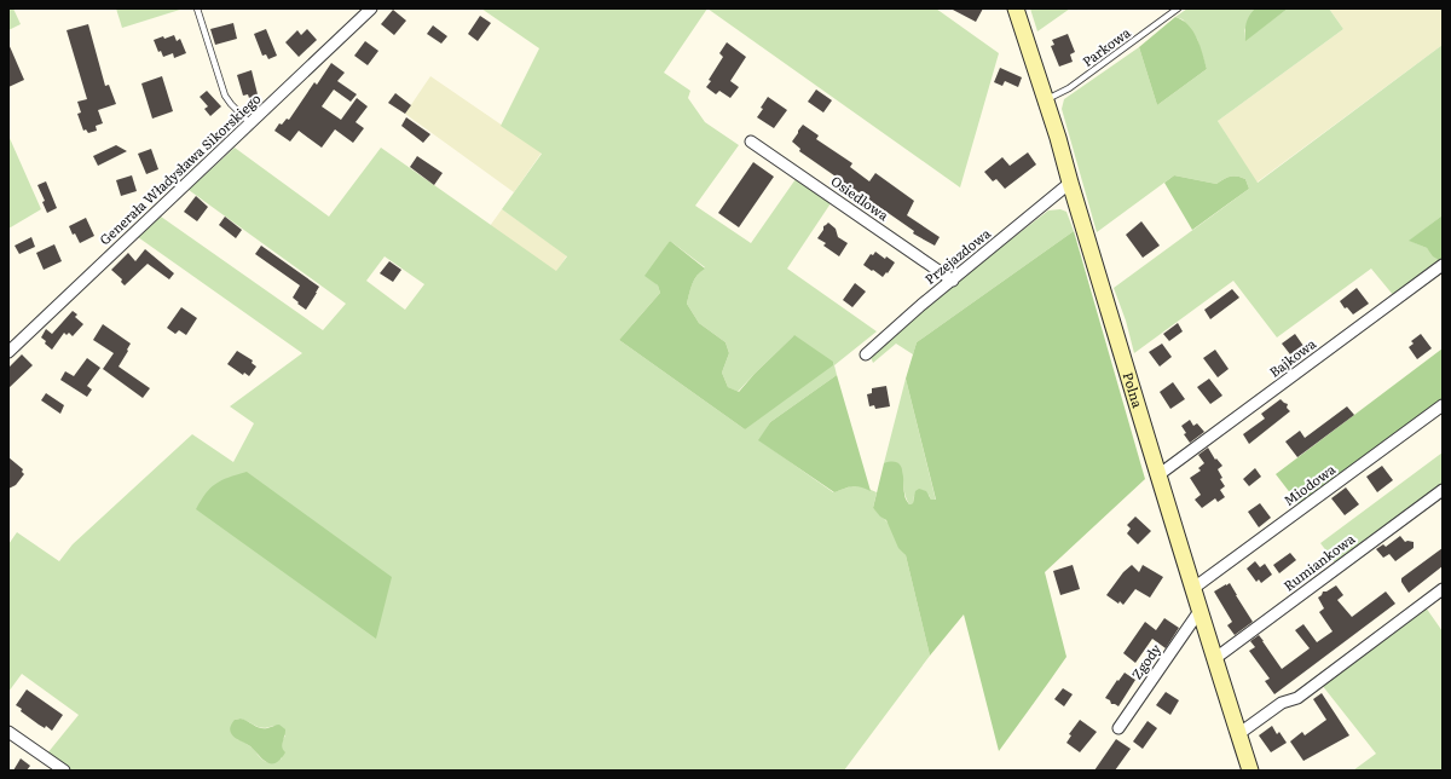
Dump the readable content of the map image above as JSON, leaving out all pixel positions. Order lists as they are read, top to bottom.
{
  "streets": {
    "street": [
      "Generała Władysława Sikorskiego",
      "Osiedlowa",
      "Przejazdowa",
      "Bajkowa",
      "Polna",
      "Miodowa",
      "Rumiankowa",
      "Zgody"
    ],
    "lane": ["Parkowa"]
  },
  "crossings": [
    ["Parkowa", "Polna"],
    ["Osiedlowa", "Przejazdowa"],
    ["Przejazdowa", "Polna"],
    ["Bajkowa", "Polna"],
    ["Polna", "Miodowa"],
    ["Polna", "Rumiankowa"],
    ["Polna", "Zgody"]
  ]
}
